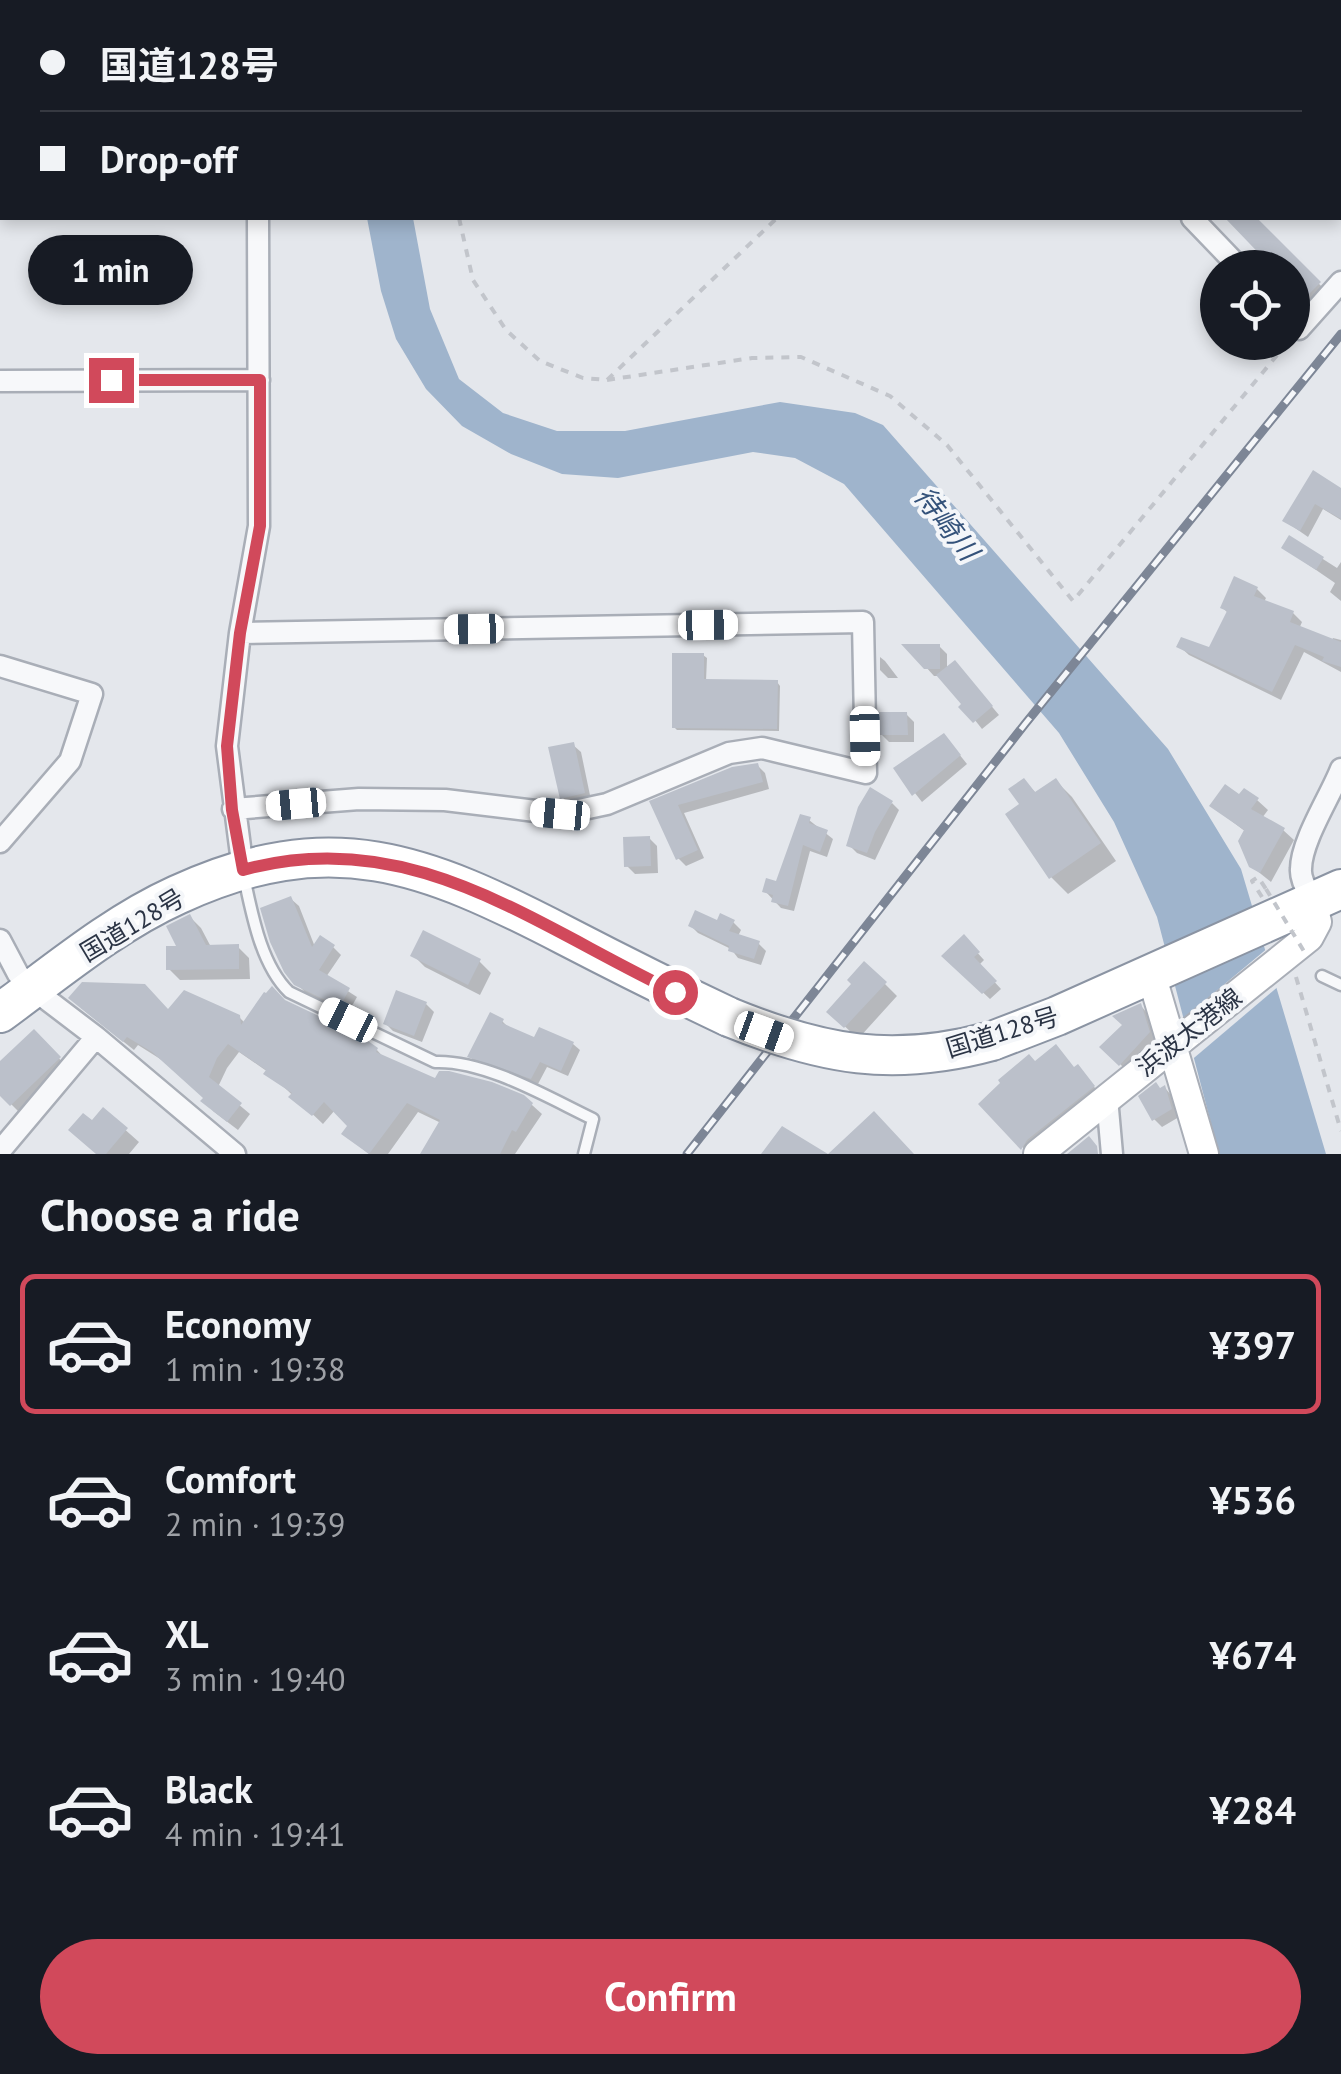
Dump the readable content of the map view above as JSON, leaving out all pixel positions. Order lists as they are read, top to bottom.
{
  "streets": {
    "highway": ["国道128号"],
    "main road": ["浜波太港線"]
  },
  "crossings": [
    ["国道128号", "浜波太港線"]
  ],
  "water": ["待崎川"],
  "page": {
    "banner": ["国道128号", "Drop-off"],
    "bubble": "1 min",
    "heading": "Choose a ride",
    "list": [
      {
        "name": "Economy",
        "note": "1 min · 19:38",
        "value": "¥397"
      },
      {
        "name": "Comfort",
        "note": "2 min · 19:39",
        "value": "¥536"
      },
      {
        "name": "XL",
        "note": "3 min · 19:40",
        "value": "¥674"
      },
      {
        "name": "Black",
        "note": "4 min · 19:41",
        "value": "¥284"
      }
    ],
    "buttons": "Confirm"
  }
}
